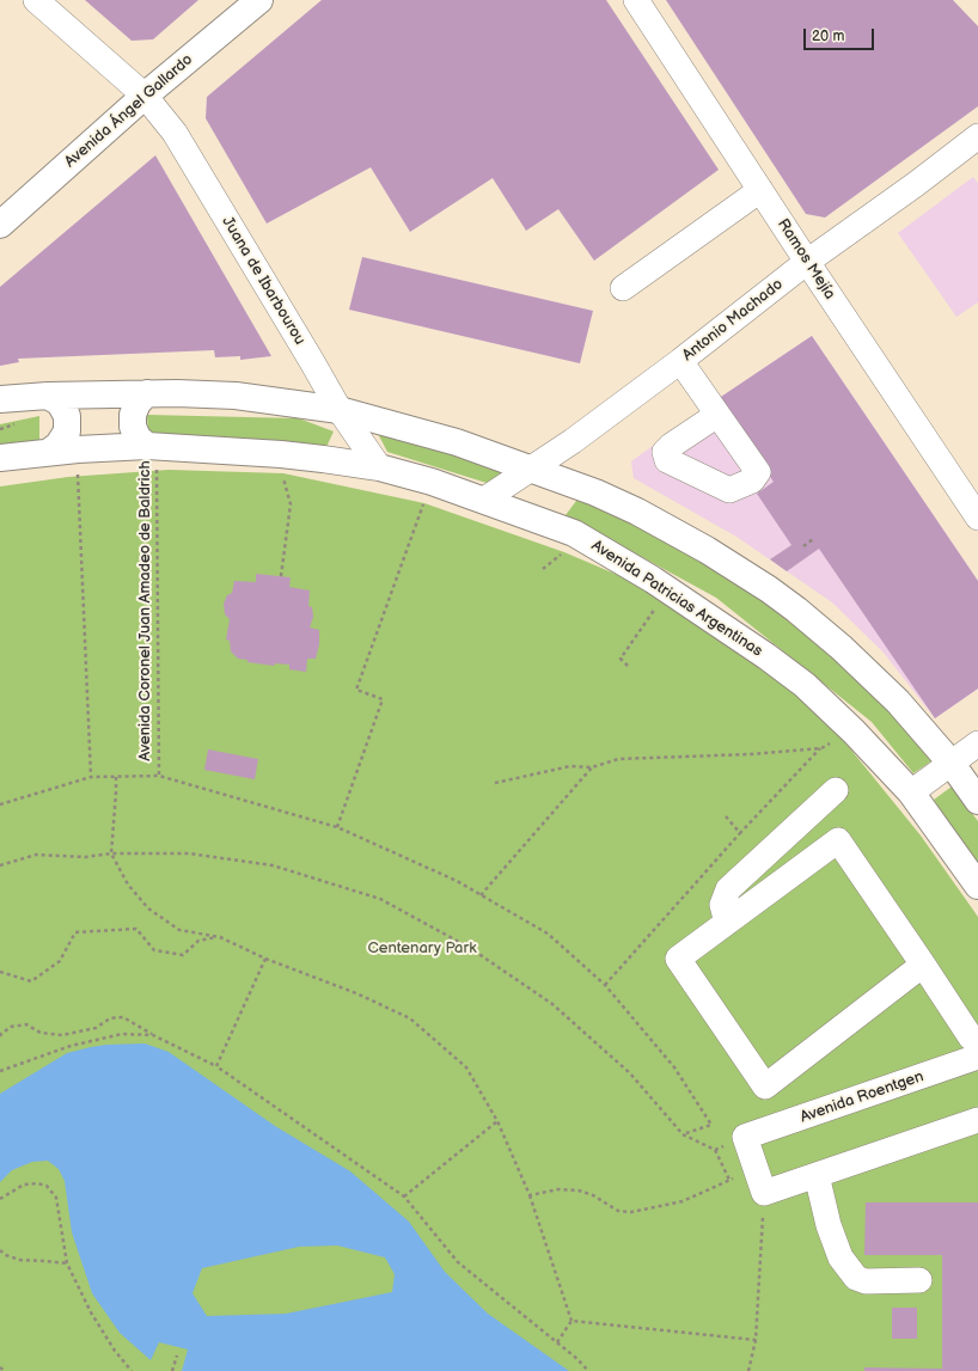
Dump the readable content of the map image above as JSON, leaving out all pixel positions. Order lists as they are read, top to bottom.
{
  "streets": {
    "main road": ["Avenida Ángel Gallardo", "Avenida Patricias Argentinas"],
    "street": [
      "Ramos Mejía",
      "Juana de Ibarbourou",
      "Antonio Machado",
      "Avenida Roentgen"
    ],
    "path": ["Avenida Coronel Juan Amadeo de Baldrich"]
  },
  "crossings": [
    ["Avenida Ángel Gallardo", "Juana de Ibarbourou"],
    ["Ramos Mejía", "Antonio Machado"],
    ["Juana de Ibarbourou", "Avenida Patricias Argentinas"],
    ["Antonio Machado", "Avenida Patricias Argentinas"],
    ["Avenida Patricias Argentinas", "Avenida Coronel Juan Amadeo de Baldrich"]
  ],
  "parks": ["Centenary Park"],
  "scale_bar": "20 m"
}
